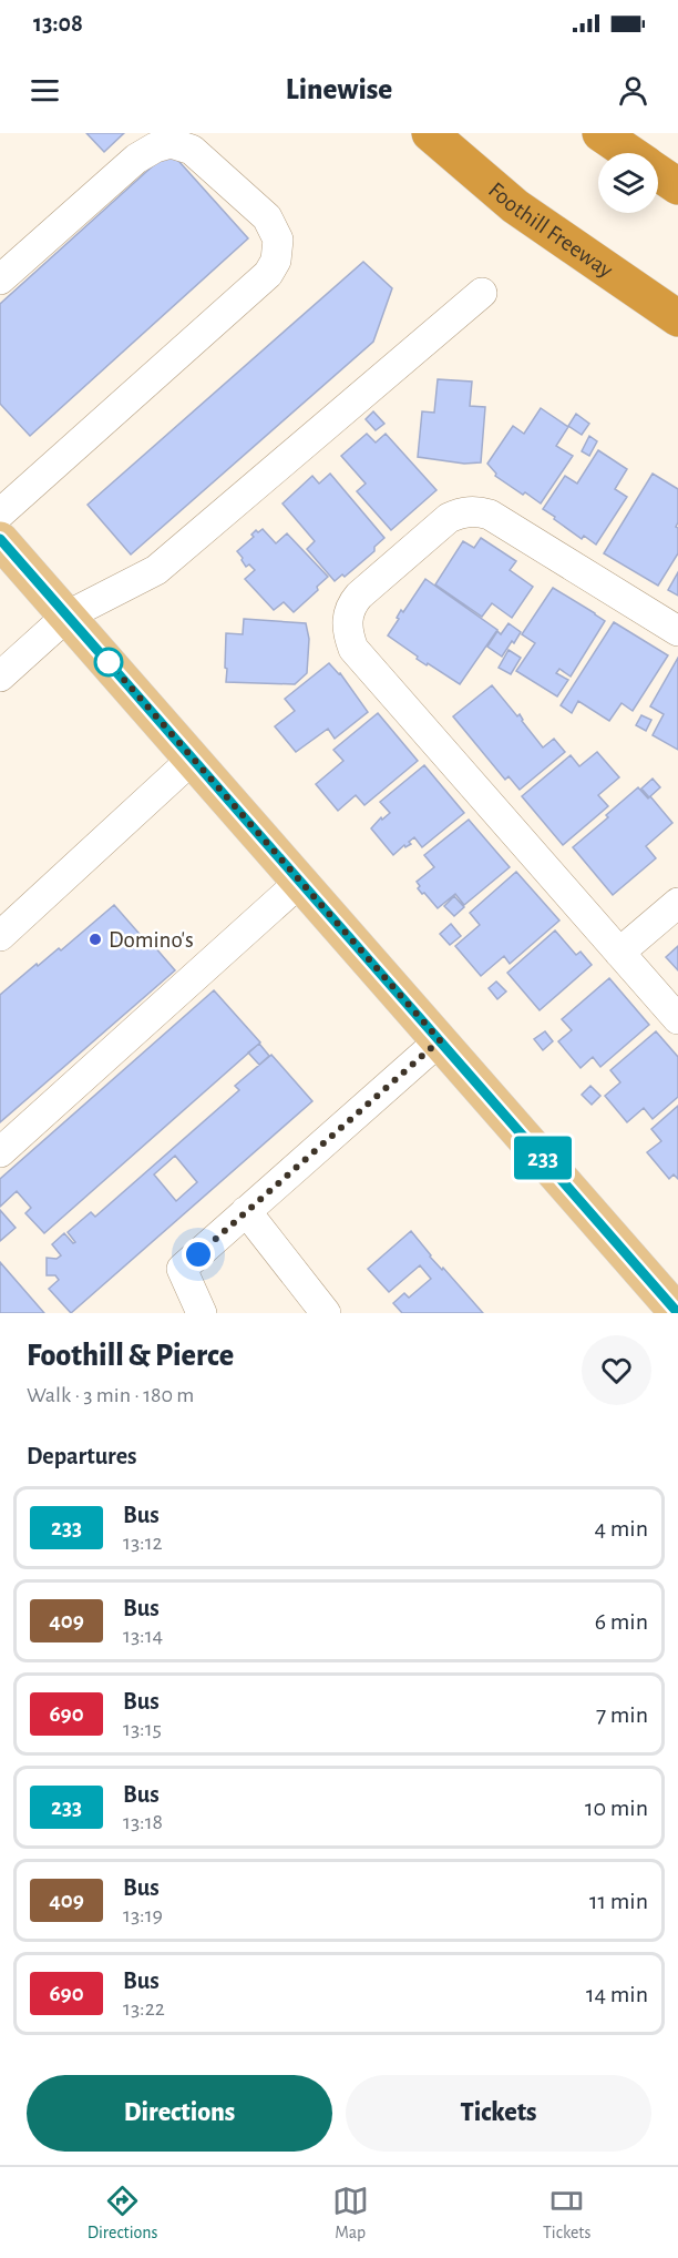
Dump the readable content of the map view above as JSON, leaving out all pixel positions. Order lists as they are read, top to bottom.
{
  "streets": {
    "highway": ["Foothill Freeway"]
  },
  "places": ["Domino's"],
  "lines": ["bus line 233"],
  "page": {
    "status": "13:08",
    "header": "Linewise",
    "on_map": "233",
    "heading": [
      ["Foothill & Pierce", "Walk · 3 min · 180 m"],
      "Departures"
    ],
    "list": [
      {
        "mark": "233",
        "name": "Bus",
        "note": "13:12",
        "value": "4 min"
      },
      {
        "mark": "409",
        "name": "Bus",
        "note": "13:14",
        "value": "6 min"
      },
      {
        "mark": "690",
        "name": "Bus",
        "note": "13:15",
        "value": "7 min"
      },
      {
        "mark": "233",
        "name": "Bus",
        "note": "13:18",
        "value": "10 min"
      },
      {
        "mark": "409",
        "name": "Bus",
        "note": "13:19",
        "value": "11 min"
      },
      {
        "mark": "690",
        "name": "Bus",
        "note": "13:22",
        "value": "14 min"
      }
    ],
    "buttons": ["Directions", "Tickets"],
    "tabs": ["Directions", "Map", "Tickets"]
  }
}
